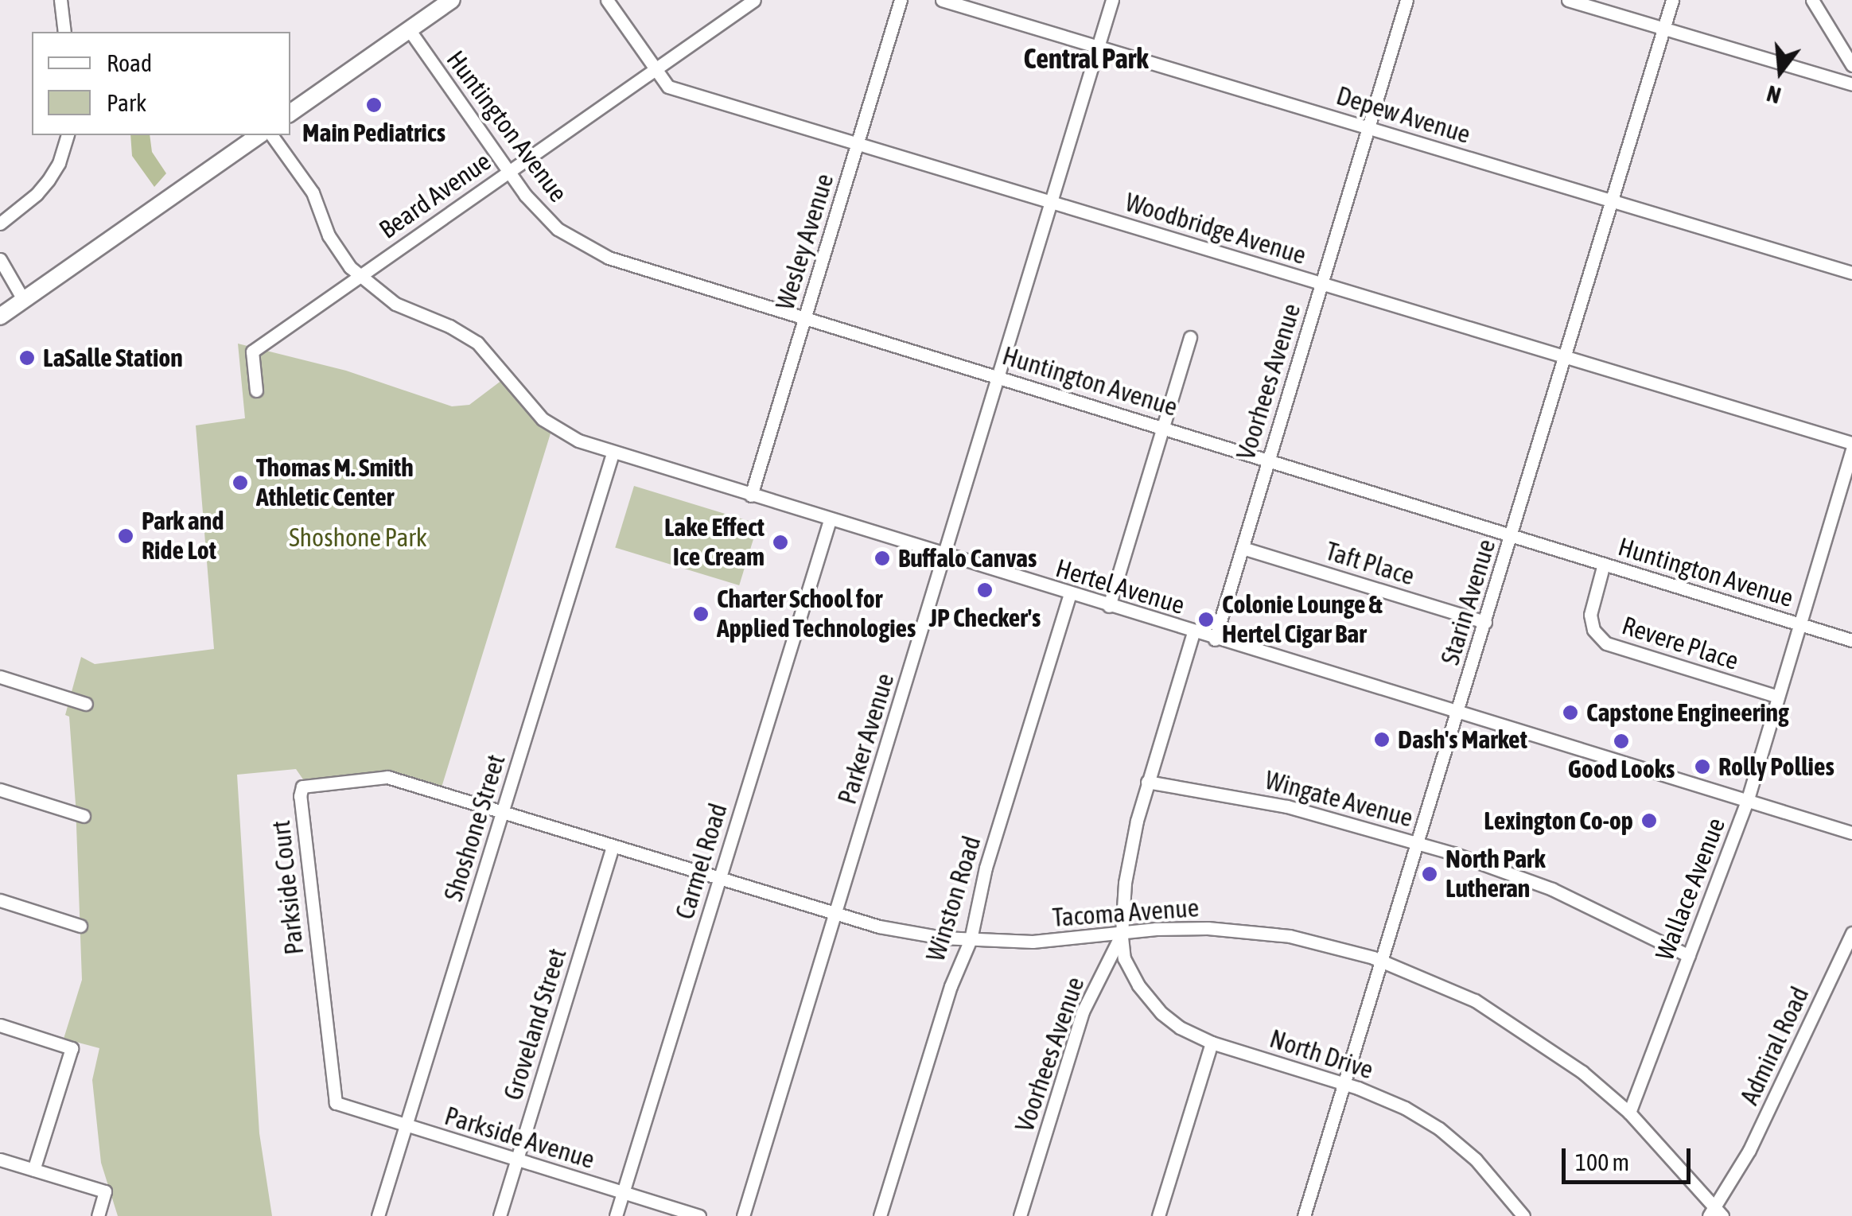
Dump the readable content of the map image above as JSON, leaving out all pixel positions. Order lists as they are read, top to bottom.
{
  "streets": {
    "street": [
      "Depew Avenue",
      "Huntington Avenue",
      "Beard Avenue",
      "Woodbridge Avenue",
      "Wesley Avenue",
      "Voorhees Avenue",
      "Taft Place",
      "Hertel Avenue",
      "Starin Avenue",
      "Revere Place",
      "Parker Avenue",
      "Wingate Avenue",
      "Shoshone Street",
      "Carmel Road",
      "Parkside Court",
      "Wallace Avenue",
      "Winston Road",
      "Tacoma Avenue",
      "Groveland Street",
      "Admiral Road",
      "North Drive",
      "Parkside Avenue"
    ]
  },
  "crossings": [
    ["Depew Avenue", "Voorhees Avenue"],
    ["Depew Avenue", "Starin Avenue"],
    ["Depew Avenue", "Parker Avenue"],
    ["Huntington Avenue", "Beard Avenue"],
    ["Huntington Avenue", "Wesley Avenue"],
    ["Huntington Avenue", "Voorhees Avenue"],
    ["Huntington Avenue", "Starin Avenue"],
    ["Huntington Avenue", "Revere Place"],
    ["Huntington Avenue", "Parker Avenue"],
    ["Huntington Avenue", "Wallace Avenue"],
    ["Beard Avenue", "Woodbridge Avenue"],
    ["Beard Avenue", "Hertel Avenue"],
    ["Woodbridge Avenue", "Wesley Avenue"],
    ["Woodbridge Avenue", "Voorhees Avenue"],
    ["Woodbridge Avenue", "Starin Avenue"],
    ["Woodbridge Avenue", "Parker Avenue"],
    ["Woodbridge Avenue", "Wallace Avenue"],
    ["Wesley Avenue", "Hertel Avenue"],
    ["Voorhees Avenue", "Taft Place"],
    ["Voorhees Avenue", "Hertel Avenue"],
    ["Voorhees Avenue", "Wingate Avenue"],
    ["Voorhees Avenue", "Tacoma Avenue"],
    ["Voorhees Avenue", "North Drive"],
    ["Taft Place", "Starin Avenue"],
    ["Hertel Avenue", "Starin Avenue"],
    ["Hertel Avenue", "Parker Avenue"],
    ["Hertel Avenue", "Shoshone Street"],
    ["Hertel Avenue", "Carmel Road"],
    ["Hertel Avenue", "Wallace Avenue"],
    ["Hertel Avenue", "Winston Road"],
    ["Starin Avenue", "Wingate Avenue"],
    ["Starin Avenue", "Tacoma Avenue"],
    ["Starin Avenue", "North Drive"],
    ["Revere Place", "Wallace Avenue"],
    ["Parker Avenue", "Tacoma Avenue"],
    ["Wingate Avenue", "Wallace Avenue"],
    ["Shoshone Street", "Parkside Court"],
    ["Shoshone Street", "Tacoma Avenue"],
    ["Shoshone Street", "Parkside Avenue"],
    ["Carmel Road", "Tacoma Avenue"],
    ["Carmel Road", "Parkside Avenue"],
    ["Parkside Court", "Tacoma Avenue"],
    ["Parkside Court", "Parkside Avenue"],
    ["Wallace Avenue", "Tacoma Avenue"],
    ["Winston Road", "Tacoma Avenue"],
    ["Tacoma Avenue", "Groveland Street"],
    ["Tacoma Avenue", "Admiral Road"],
    ["Tacoma Avenue", "North Drive"],
    ["Groveland Street", "Parkside Avenue"]
  ],
  "districts": ["Central Park"],
  "parks": ["Shoshone Park"],
  "places": [
    "Main Pediatrics",
    "LaSalle Station",
    "Thomas M. Smith Athletic Center",
    "Park and Ride Lot",
    "Lake Effect Ice Cream",
    "Buffalo Canvas",
    "JP Checker's",
    "Charter School for Applied Technologies",
    "Colonie Lounge & Hertel Cigar Bar",
    "Capstone Engineering",
    "Dash's Market",
    "Good Looks",
    "Rolly Pollies",
    "Lexington Co-op",
    "North Park Lutheran"
  ],
  "legend": ["Road", "Park"],
  "scale_bar": "100 m",
  "north": "bottom"
}
